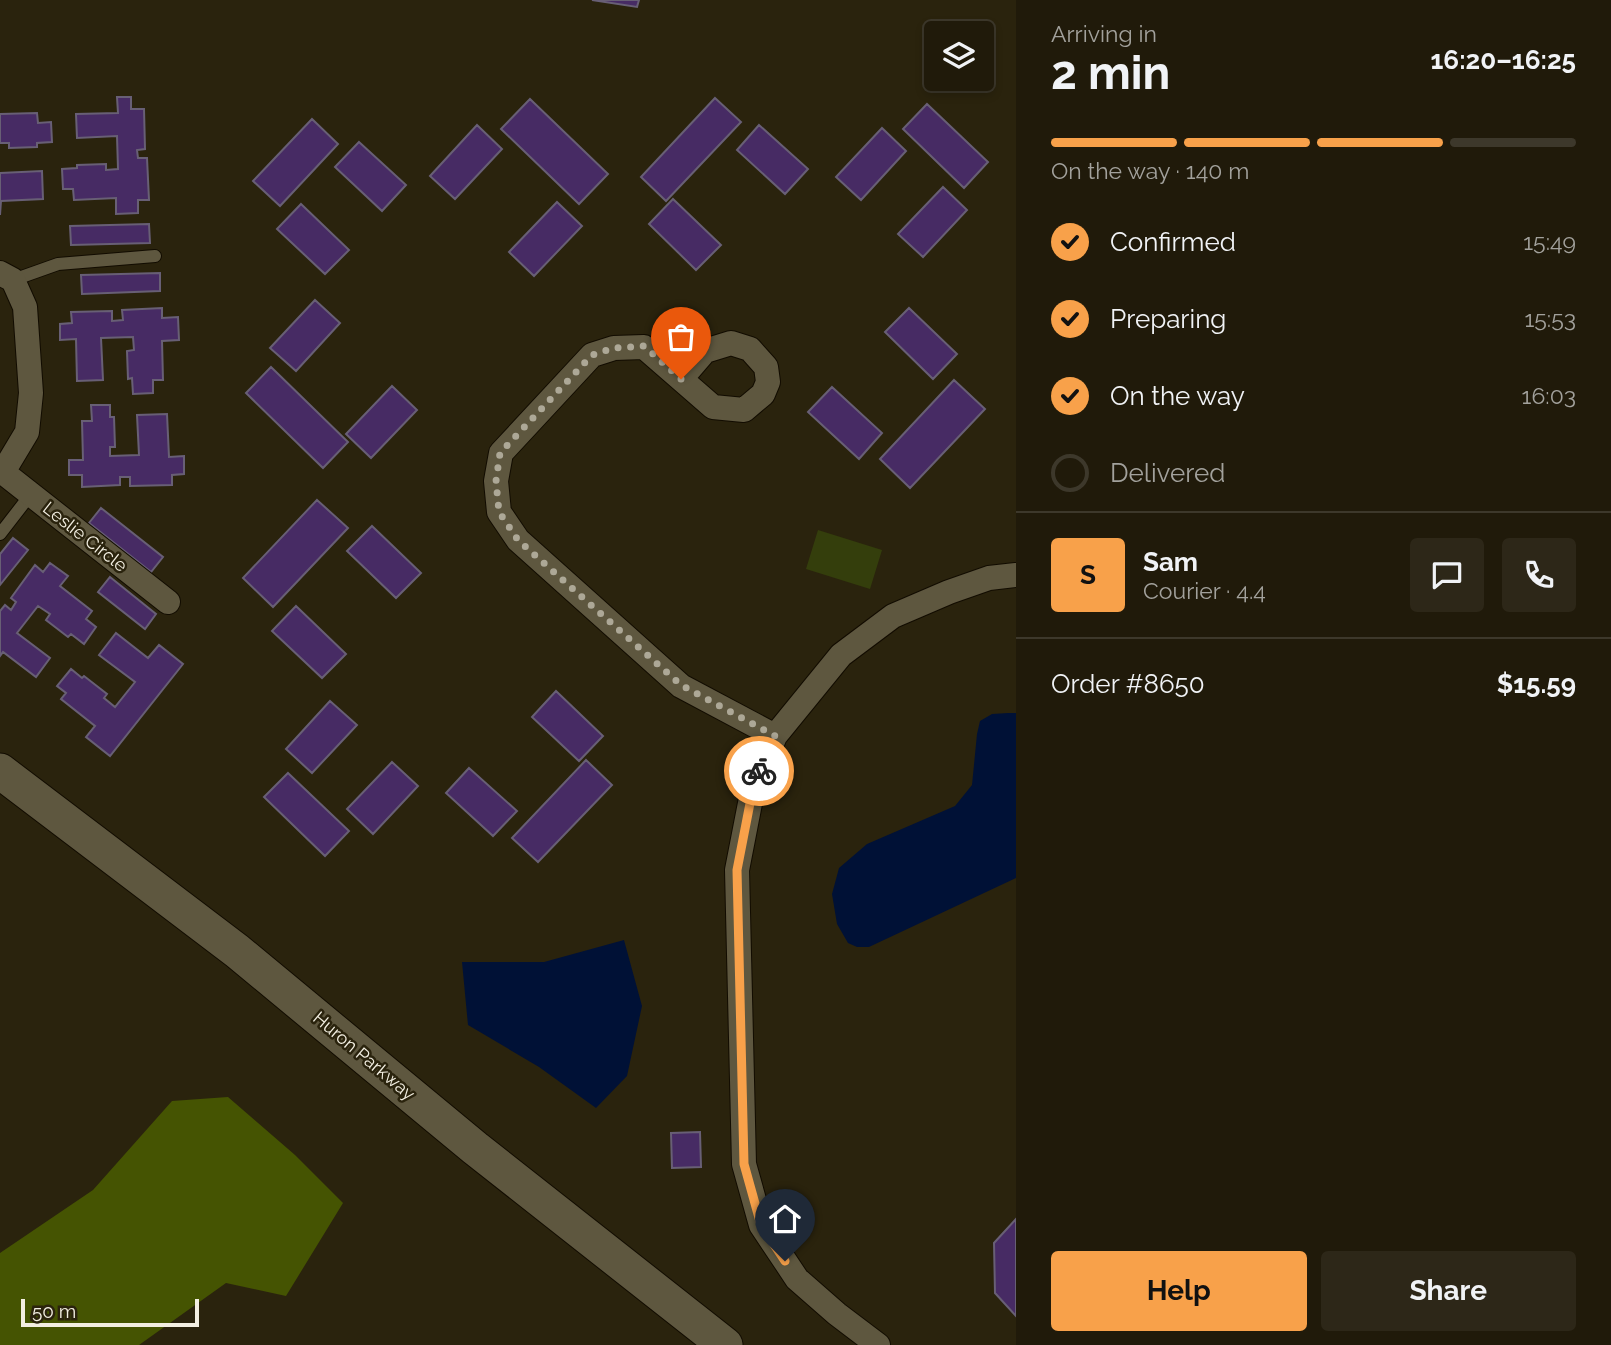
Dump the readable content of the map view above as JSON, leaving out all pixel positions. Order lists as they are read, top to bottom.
{
  "streets": {
    "street": ["Leslie Circle", "Huron Parkway"]
  },
  "scale_bar": "50 m",
  "page": {
    "heading": ["2 min", "Arriving in", "16:20–16:25"],
    "panel": [
      "Sam",
      "Courier · 4.4",
      "Order #8650",
      "$15.59"
    ],
    "bar": "On the way · 140 m",
    "list": [
      ["Confirmed", "15:49"],
      ["Preparing", "15:53"],
      ["On the way", "16:03"],
      "Delivered"
    ],
    "round": "S",
    "buttons": ["Help", "Share"],
    "scale": "50 m"
  }
}
